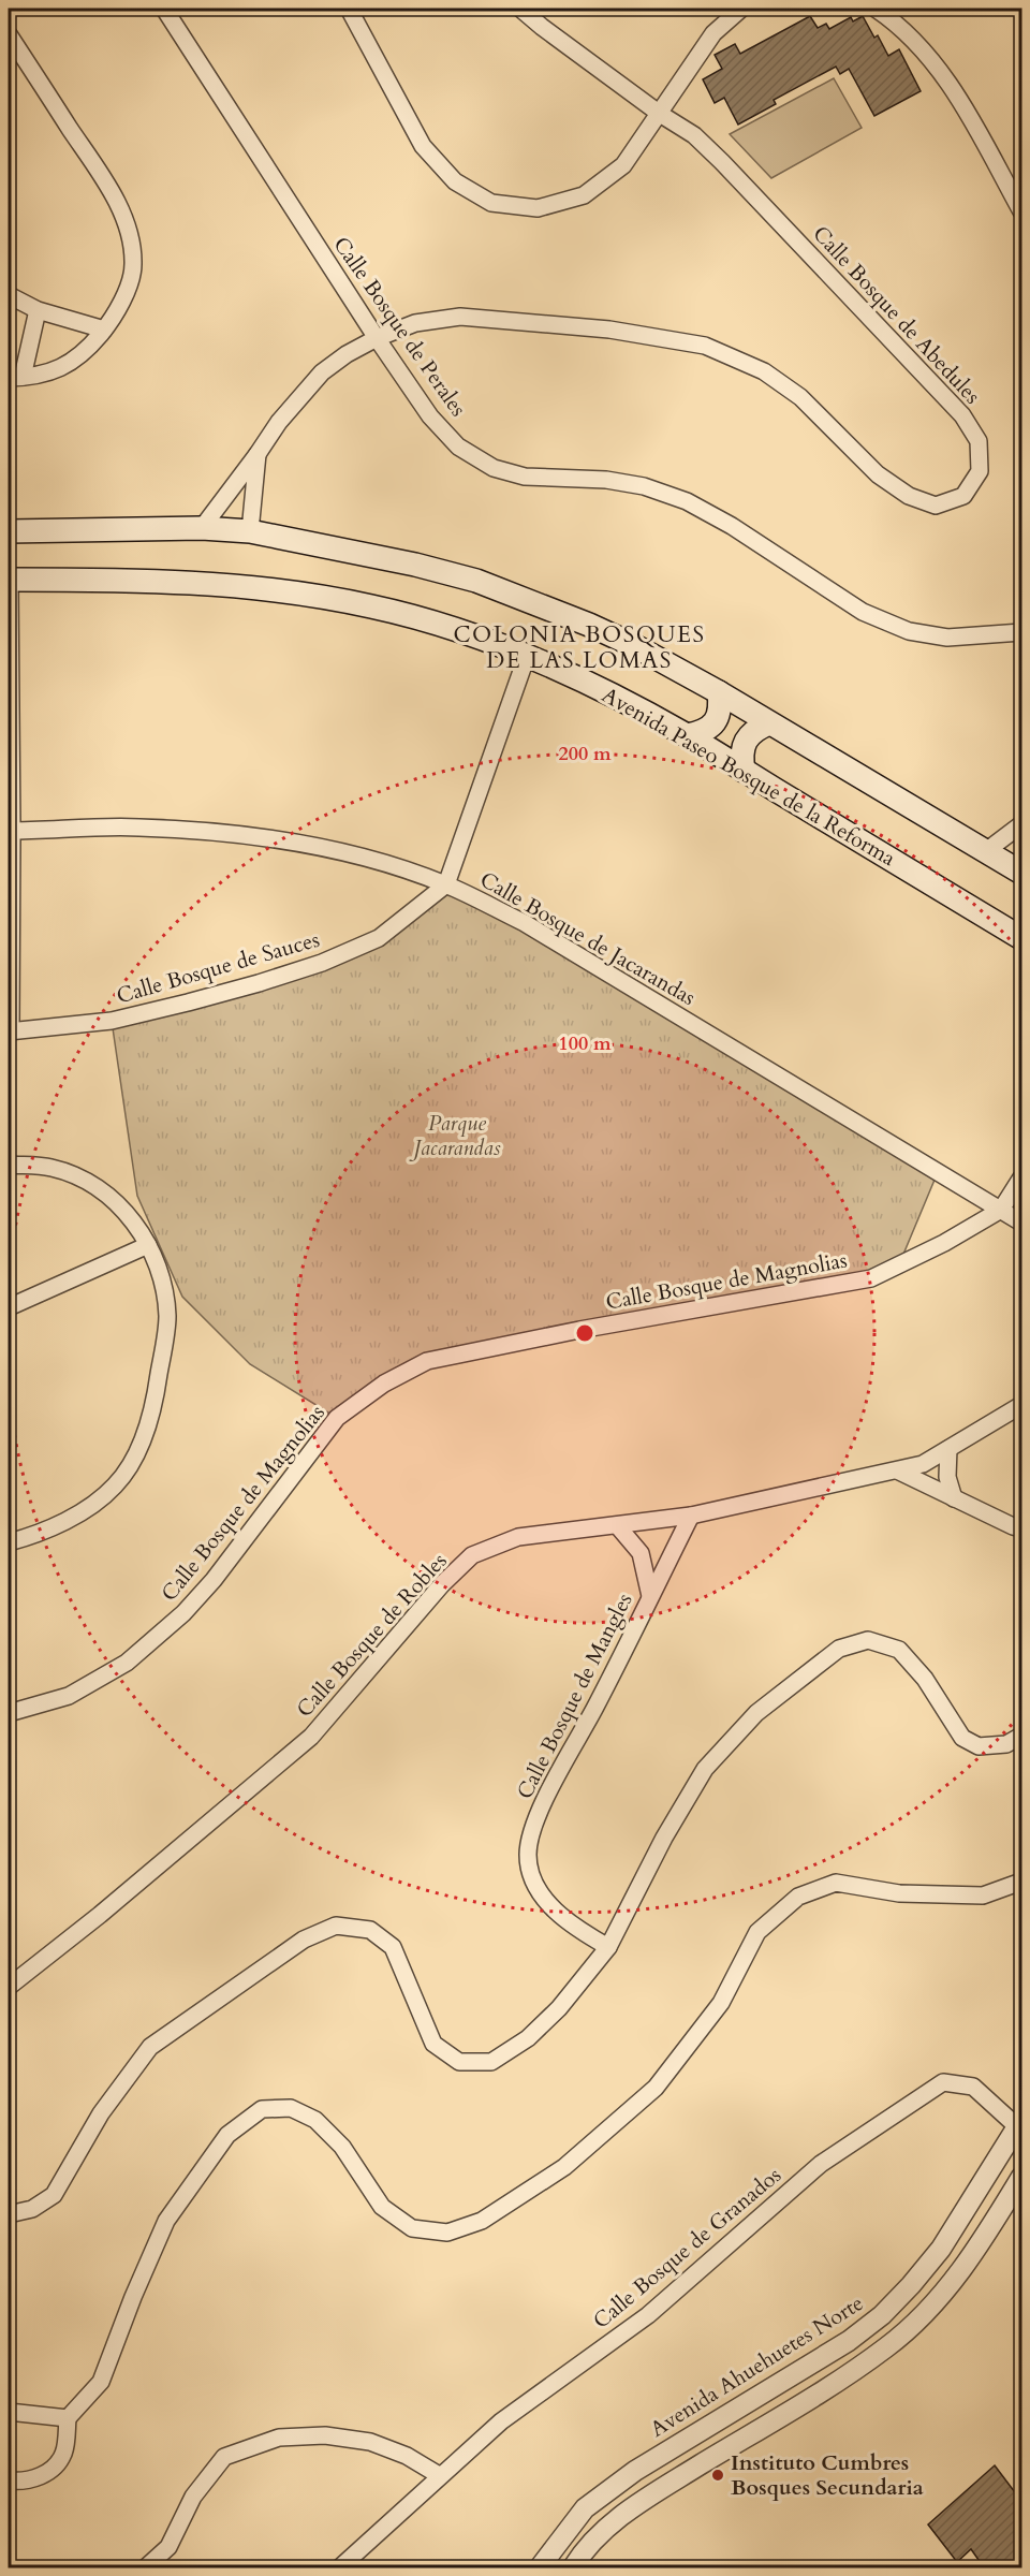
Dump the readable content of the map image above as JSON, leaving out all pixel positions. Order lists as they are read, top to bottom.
{
  "streets": {
    "main road": ["Avenida Paseo Bosque de la Reforma"],
    "street": [
      "Calle Bosque de Abedules",
      "Calle Bosque de Perales",
      "Calle Bosque de Jacarandas",
      "Calle Bosque de Sauces",
      "Calle Bosque de Magnolias",
      "Calle Bosque de Robles",
      "Calle Bosque de Mangles",
      "Calle Bosque de Granados",
      "Avenida Ahuehuetes Norte"
    ]
  },
  "crossings": [
    ["Calle Bosque de Abedules", "Calle Bosque de Perales"],
    ["Calle Bosque de Jacarandas", "Calle Bosque de Sauces"],
    ["Calle Bosque de Jacarandas", "Calle Bosque de Magnolias"],
    ["Calle Bosque de Robles", "Calle Bosque de Mangles"],
    ["Calle Bosque de Granados", "Avenida Ahuehuetes Norte"]
  ],
  "districts": ["COLONIA BOSQUES DE LAS LOMAS"],
  "parks": ["Parque Jacarandas"],
  "places": ["Instituto Cumbres Bosques Secundaria"],
  "rings": ["200 m", "100 m"]
}
